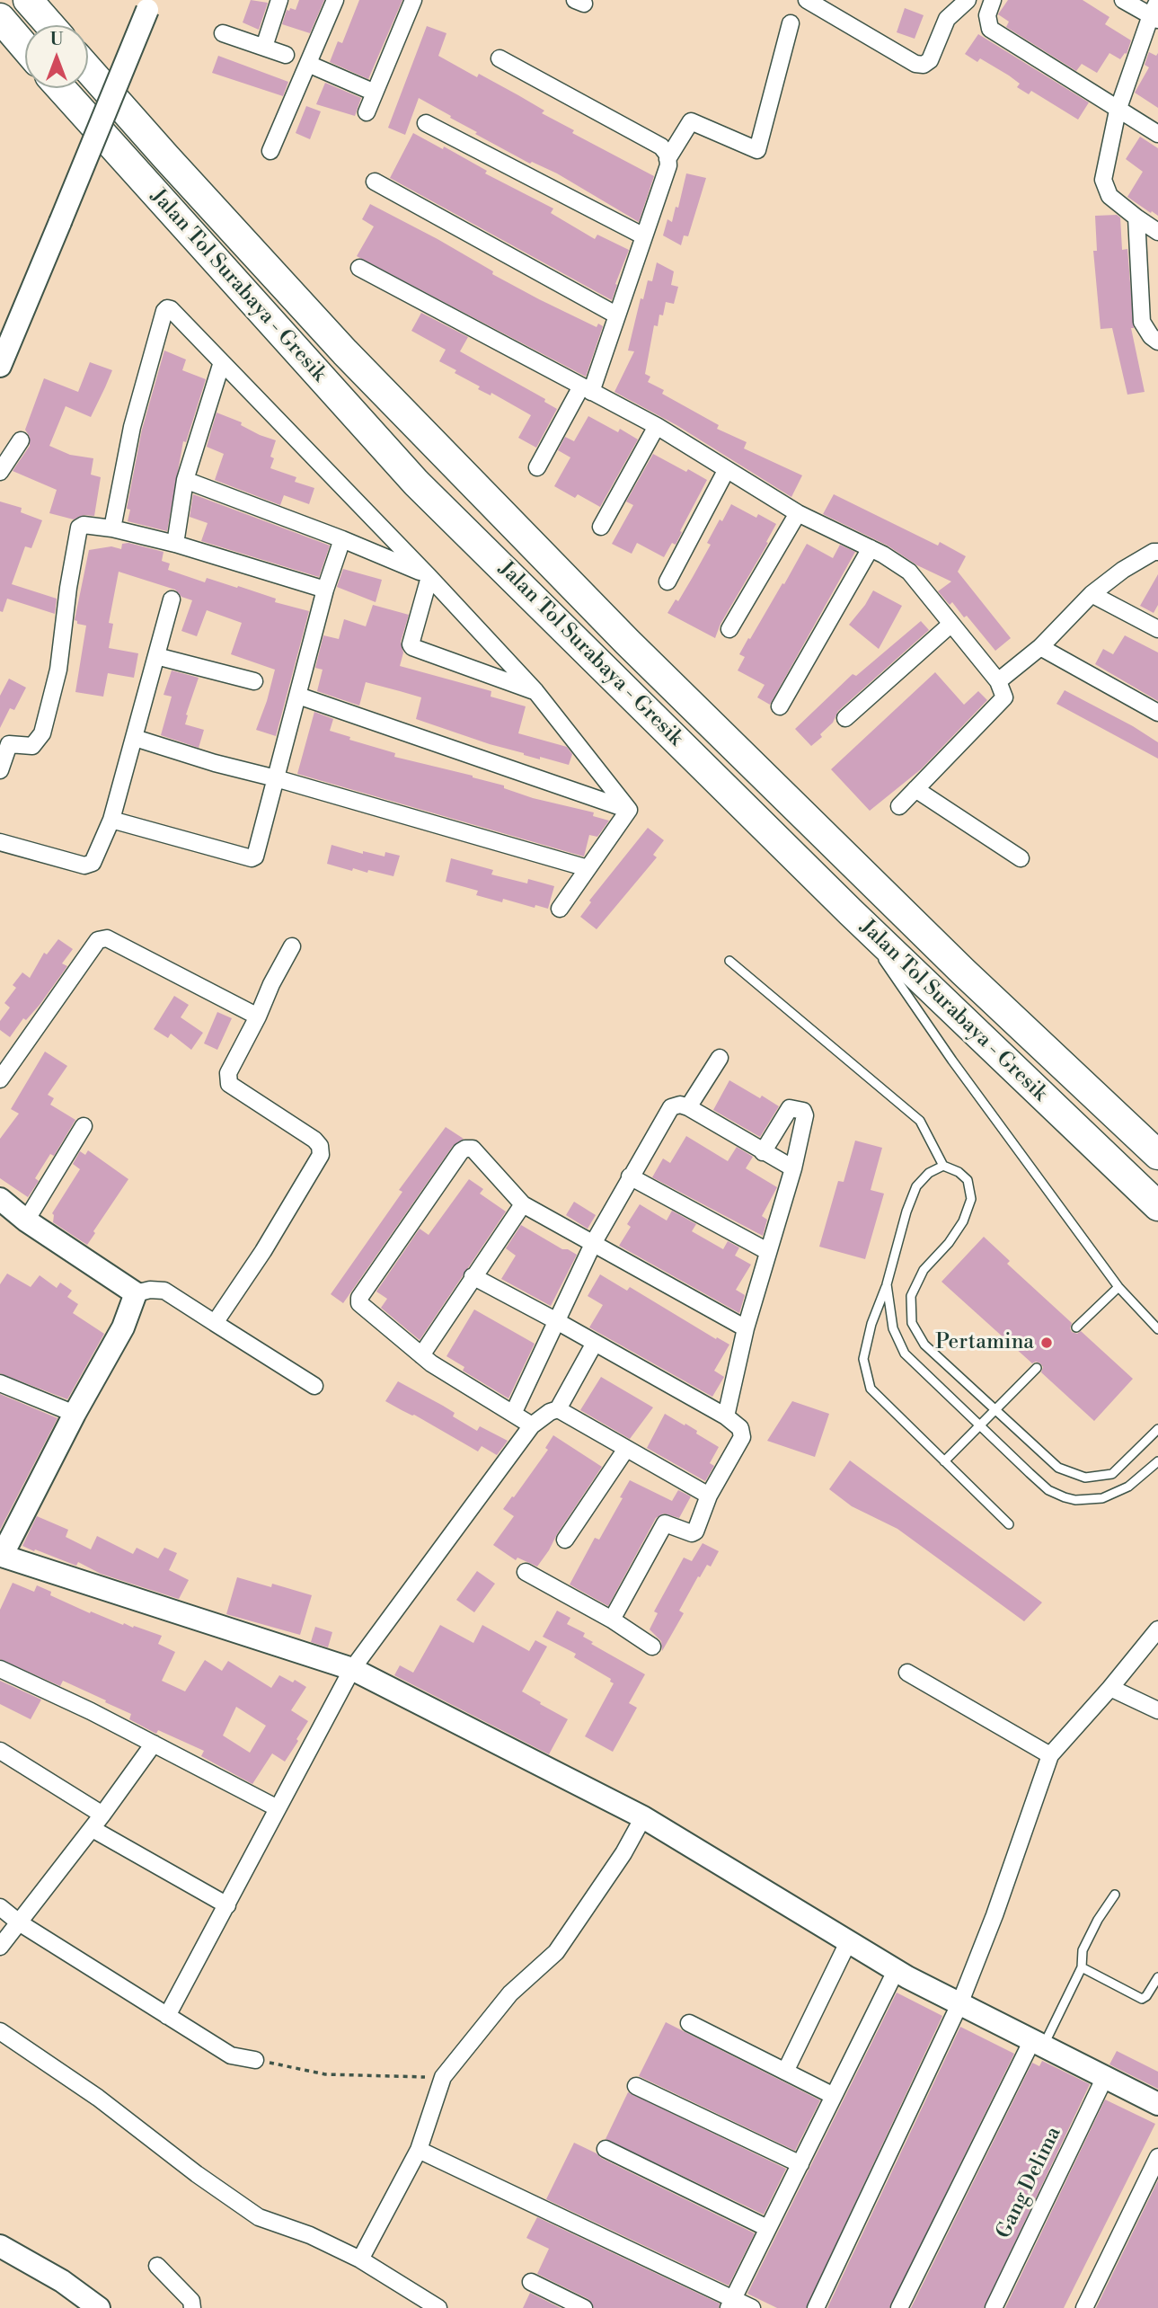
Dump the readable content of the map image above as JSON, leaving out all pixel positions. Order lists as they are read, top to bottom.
{
  "streets": {
    "highway": ["Jalan Tol Surabaya - Gresik"],
    "street": ["Gang Delima"]
  },
  "places": ["Pertamina"],
  "north": "top"
}
